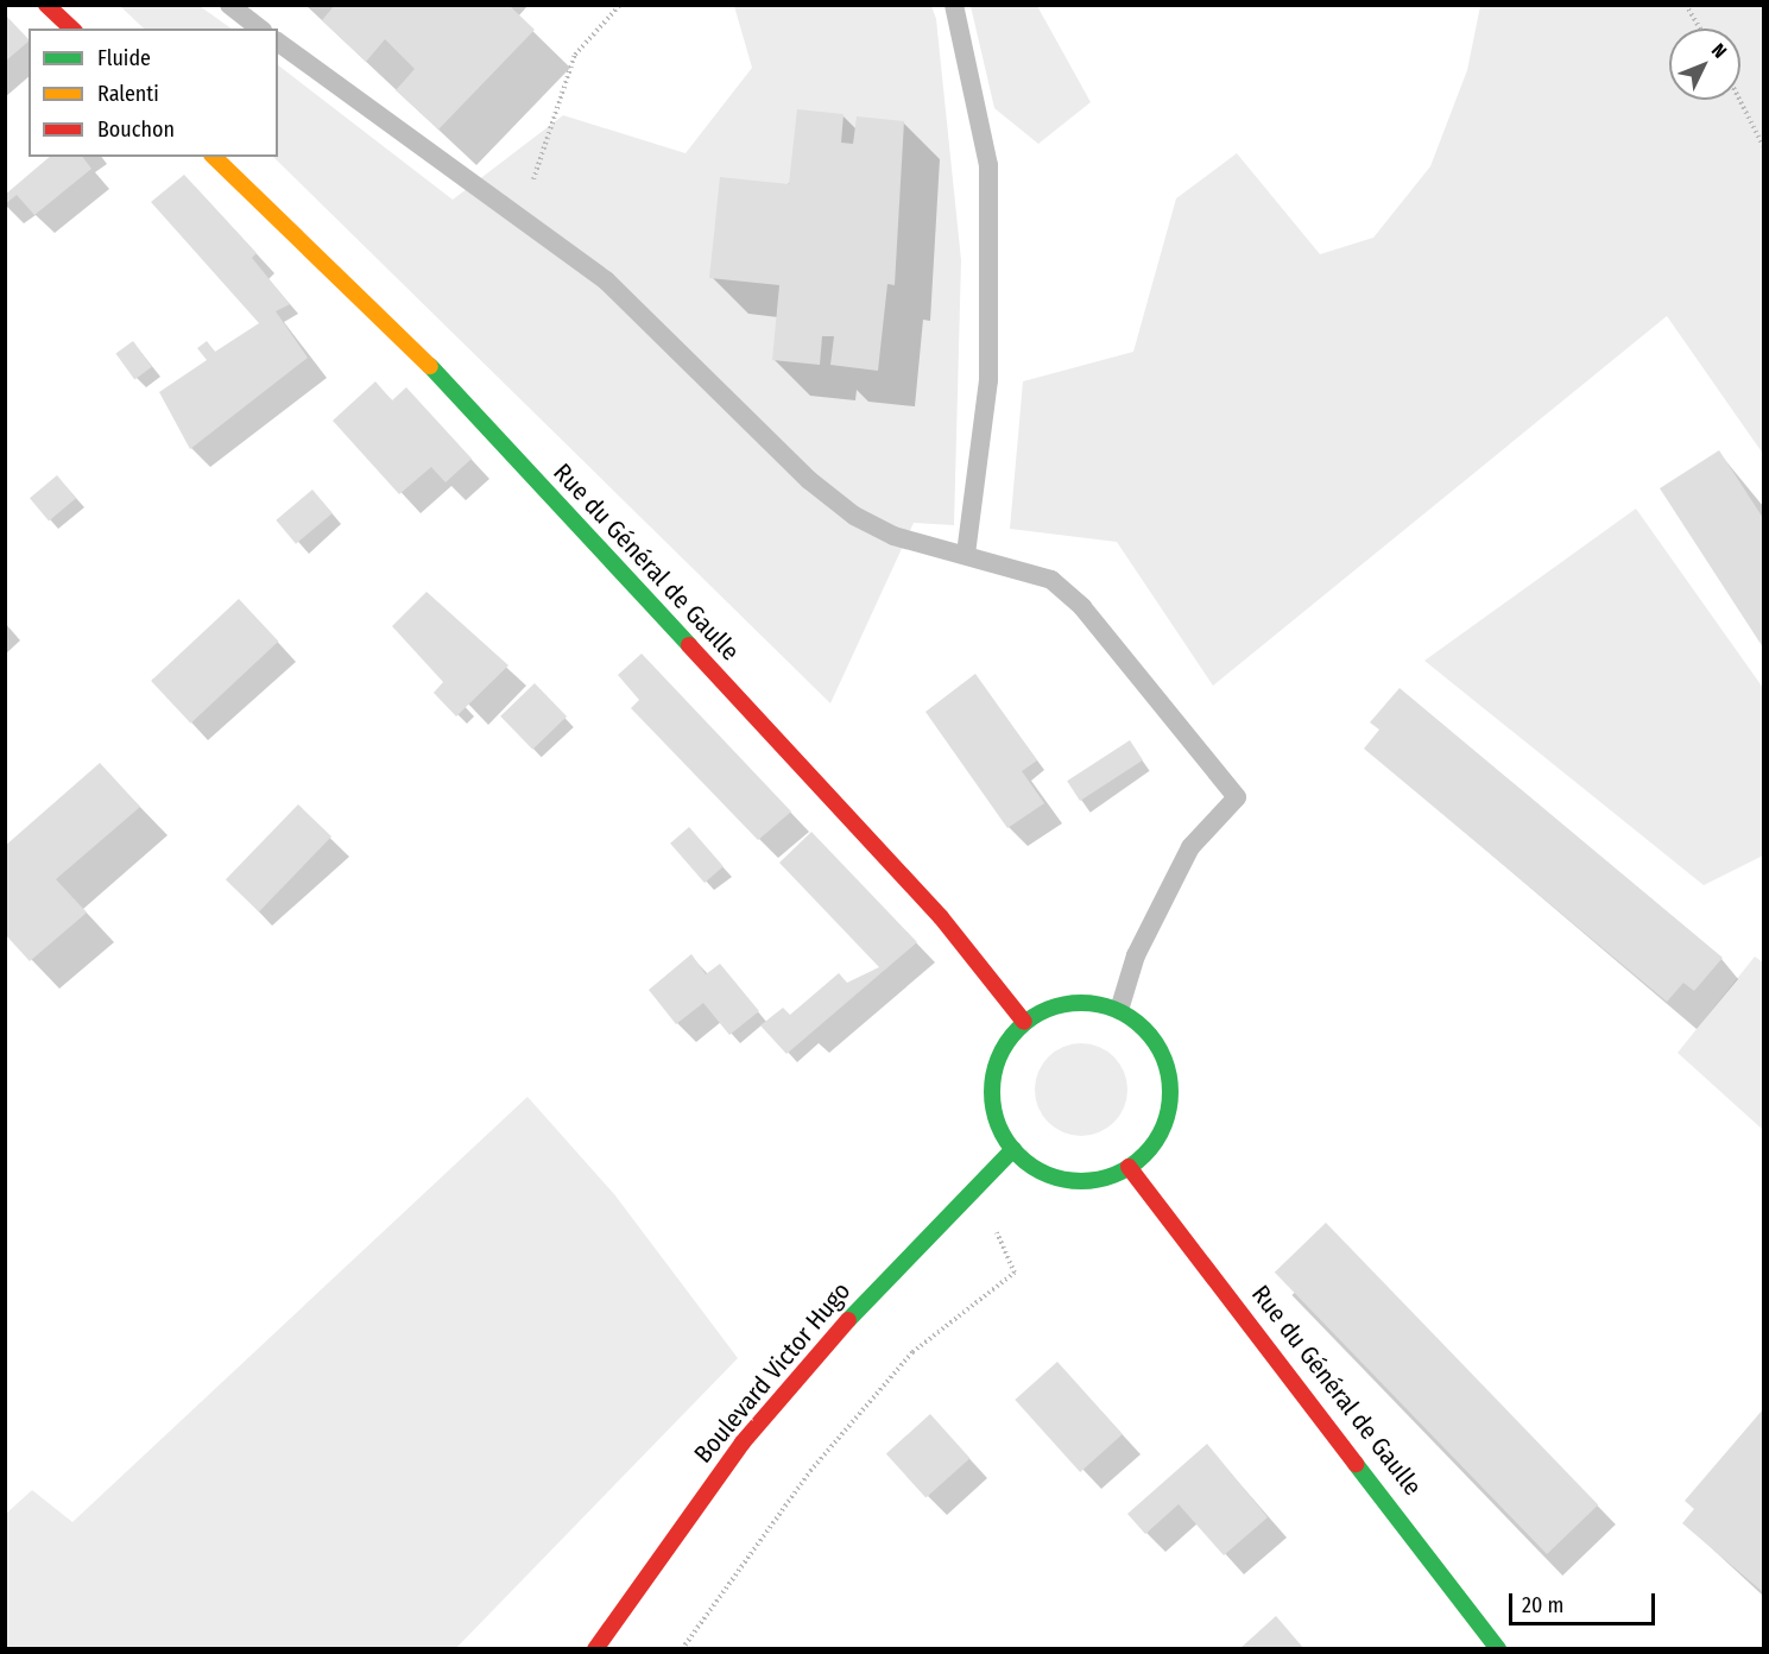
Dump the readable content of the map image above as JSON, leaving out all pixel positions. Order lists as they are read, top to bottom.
{
  "streets": {
    "main road": ["Rue du Général de Gaulle", "Boulevard Victor Hugo"]
  },
  "crossings": [
    ["Rue du Général de Gaulle", "Boulevard Victor Hugo"]
  ],
  "legend": ["Fluide", "Ralenti", "Bouchon"],
  "scale_bar": "20 m",
  "north": "top right"
}
